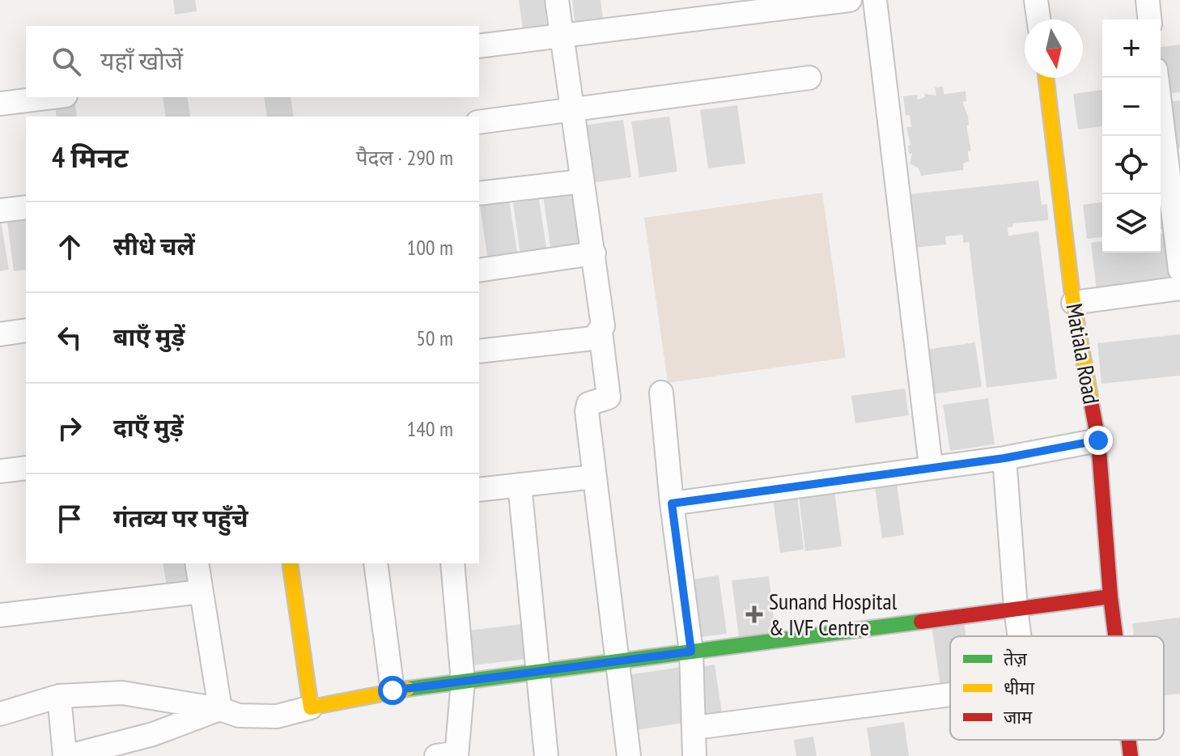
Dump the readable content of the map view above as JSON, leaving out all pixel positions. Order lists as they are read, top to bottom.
{
  "streets": {
    "street": ["Matiala Road"]
  },
  "places": {
    "health": ["Sunand Hospital & IVF Centre"]
  },
  "legend": ["तेज़", "धीमा", "जाम"],
  "north": "bottom",
  "page": {
    "map_buttons": ["+", "−"],
    "search": "यहाँ खोजें",
    "heading": ["4 मिनट", "पैदल · 290 m"],
    "list": [
      ["सीधे चलें", "100 m"],
      ["बाएँ मुड़ें", "50 m"],
      ["दाएँ मुड़ें", "140 m"],
      "गंतव्य पर पहुँचे"
    ]
  }
}
